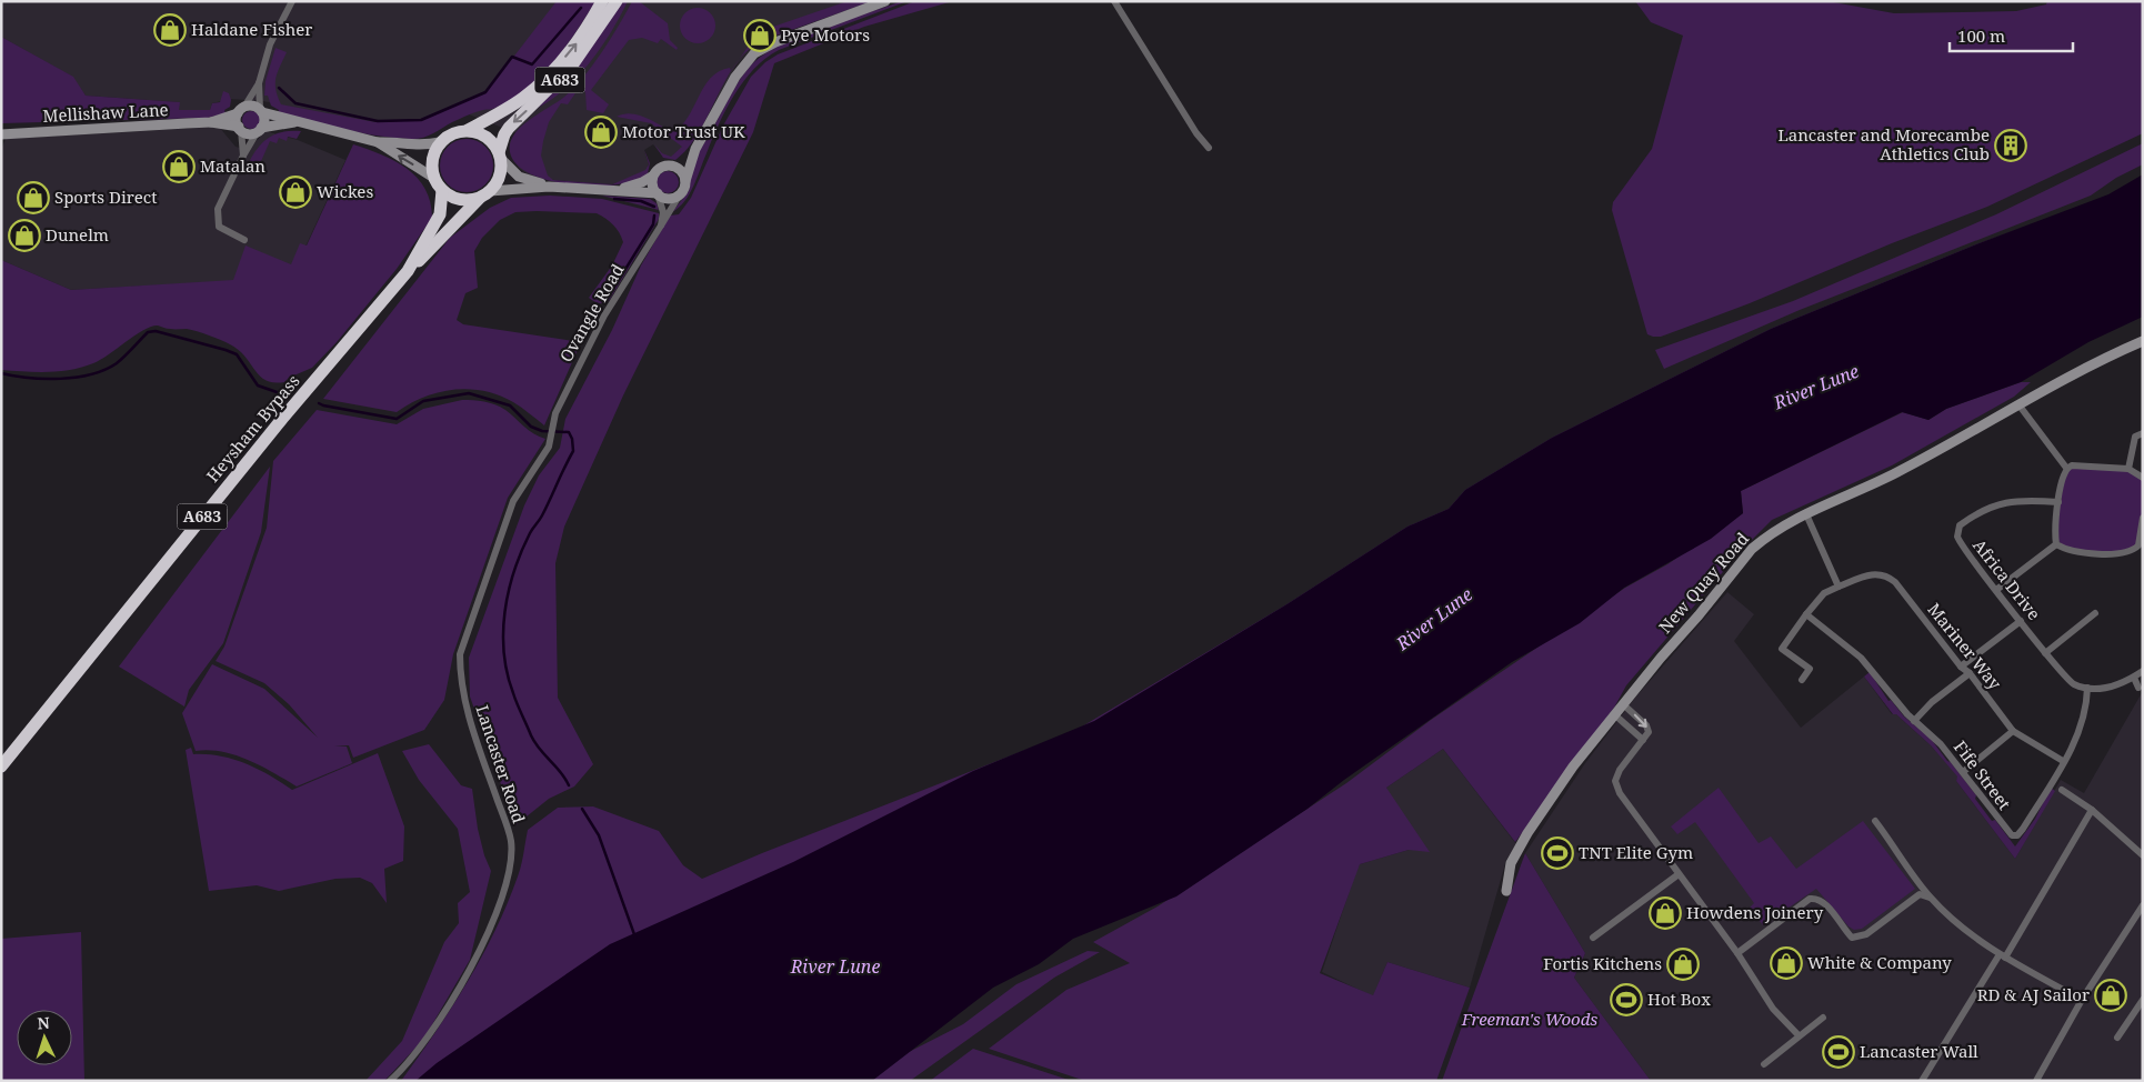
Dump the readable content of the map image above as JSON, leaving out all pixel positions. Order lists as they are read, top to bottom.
{
  "streets": {
    "highway": ["A683", "Heysham Bypass"],
    "main road": ["Mellishaw Lane", "New Quay Road"],
    "street": [
      "Ovangle Road",
      "Africa Drive",
      "Mariner Way",
      "Lancaster Road",
      "Fife Street"
    ]
  },
  "crossings": [
    ["A683", "Heysham Bypass"],
    ["Ovangle Road", "Lancaster Road"],
    ["Africa Drive", "Fife Street"],
    ["Mariner Way", "Fife Street"]
  ],
  "water": ["River Lune"],
  "parks": ["Freeman's Woods"],
  "places": {
    "shop": [
      "Haldane Fisher",
      "Pye Motors",
      "Motor Trust UK",
      "Matalan",
      "Wickes",
      "Sports Direct",
      "Dunelm",
      "Howdens Joinery",
      "White & Company",
      "Fortis Kitchens",
      "RD & AJ Sailor"
    ],
    "building": ["Lancaster and Morecambe Athletics Club"],
    "sports": ["TNT Elite Gym", "Hot Box", "Lancaster Wall"]
  },
  "scale_bar": "100 m",
  "north": "top"
}
